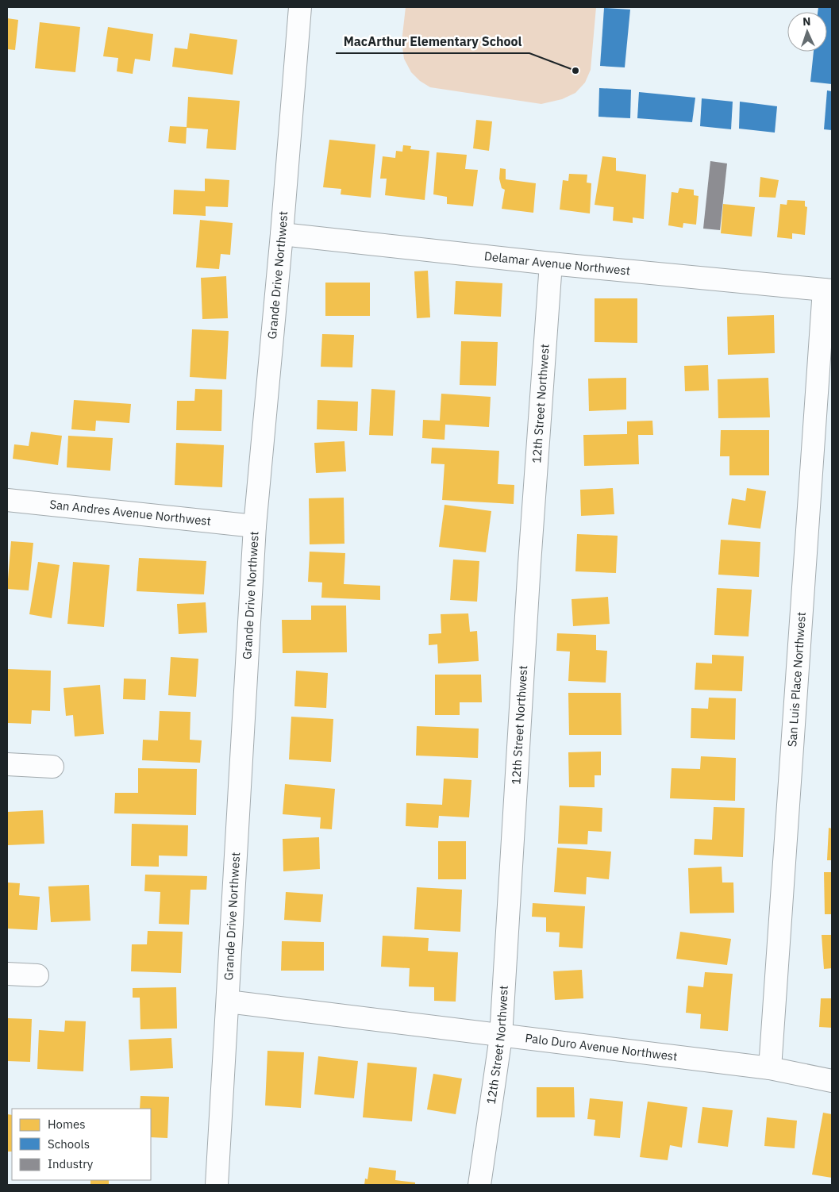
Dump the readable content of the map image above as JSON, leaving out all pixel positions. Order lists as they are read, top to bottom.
{
  "streets": {
    "street": [
      "Delamar Avenue Northwest",
      "Grande Drive Northwest",
      "12th Street Northwest",
      "San Andres Avenue Northwest",
      "San Luis Place Northwest",
      "Palo Duro Avenue Northwest"
    ]
  },
  "crossings": [
    ["Delamar Avenue Northwest", "Grande Drive Northwest"],
    ["Delamar Avenue Northwest", "12th Street Northwest"],
    ["Delamar Avenue Northwest", "San Luis Place Northwest"],
    ["Grande Drive Northwest", "San Andres Avenue Northwest"],
    ["Grande Drive Northwest", "Palo Duro Avenue Northwest"],
    ["12th Street Northwest", "Palo Duro Avenue Northwest"],
    ["San Luis Place Northwest", "Palo Duro Avenue Northwest"]
  ],
  "places": ["MacArthur Elementary School"],
  "legend": ["Homes", "Schools", "Industry"],
  "north": "top"
}
